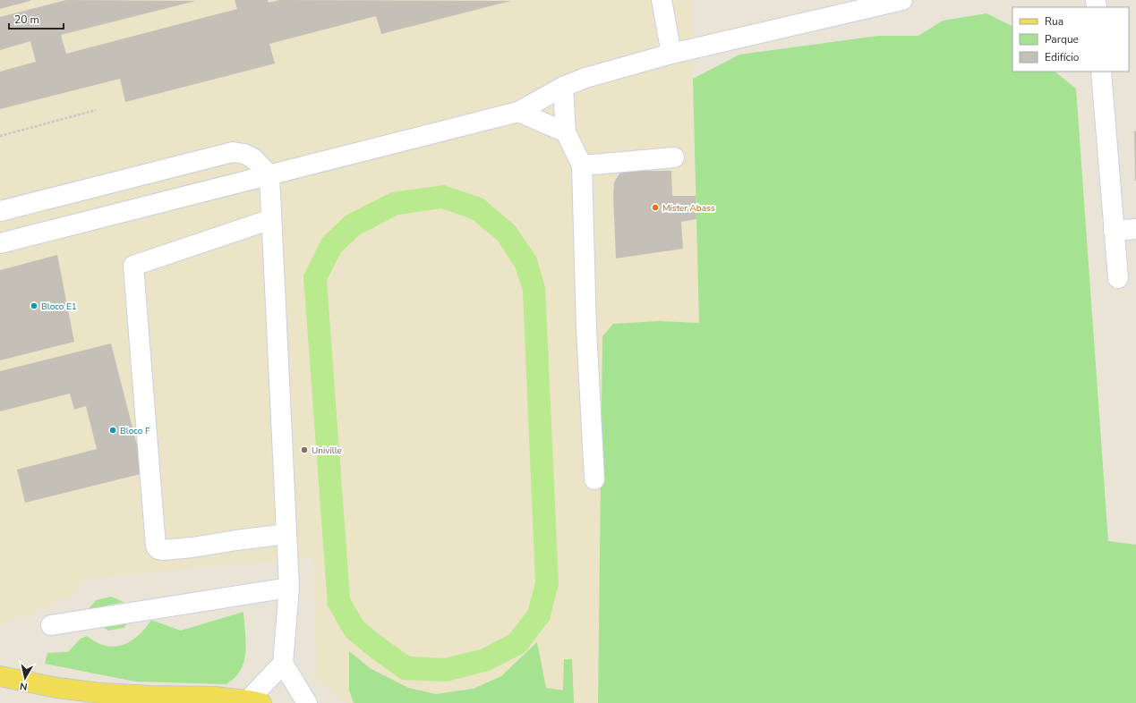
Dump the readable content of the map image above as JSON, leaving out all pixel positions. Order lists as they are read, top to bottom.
{
  "places": [
    "Mister Abass",
    "Bloco E1",
    "Bloco F",
    "Univille"
  ],
  "legend": ["Rua", "Parque", "Edifício"],
  "scale_bar": "20 m",
  "north": "bottom"
}
